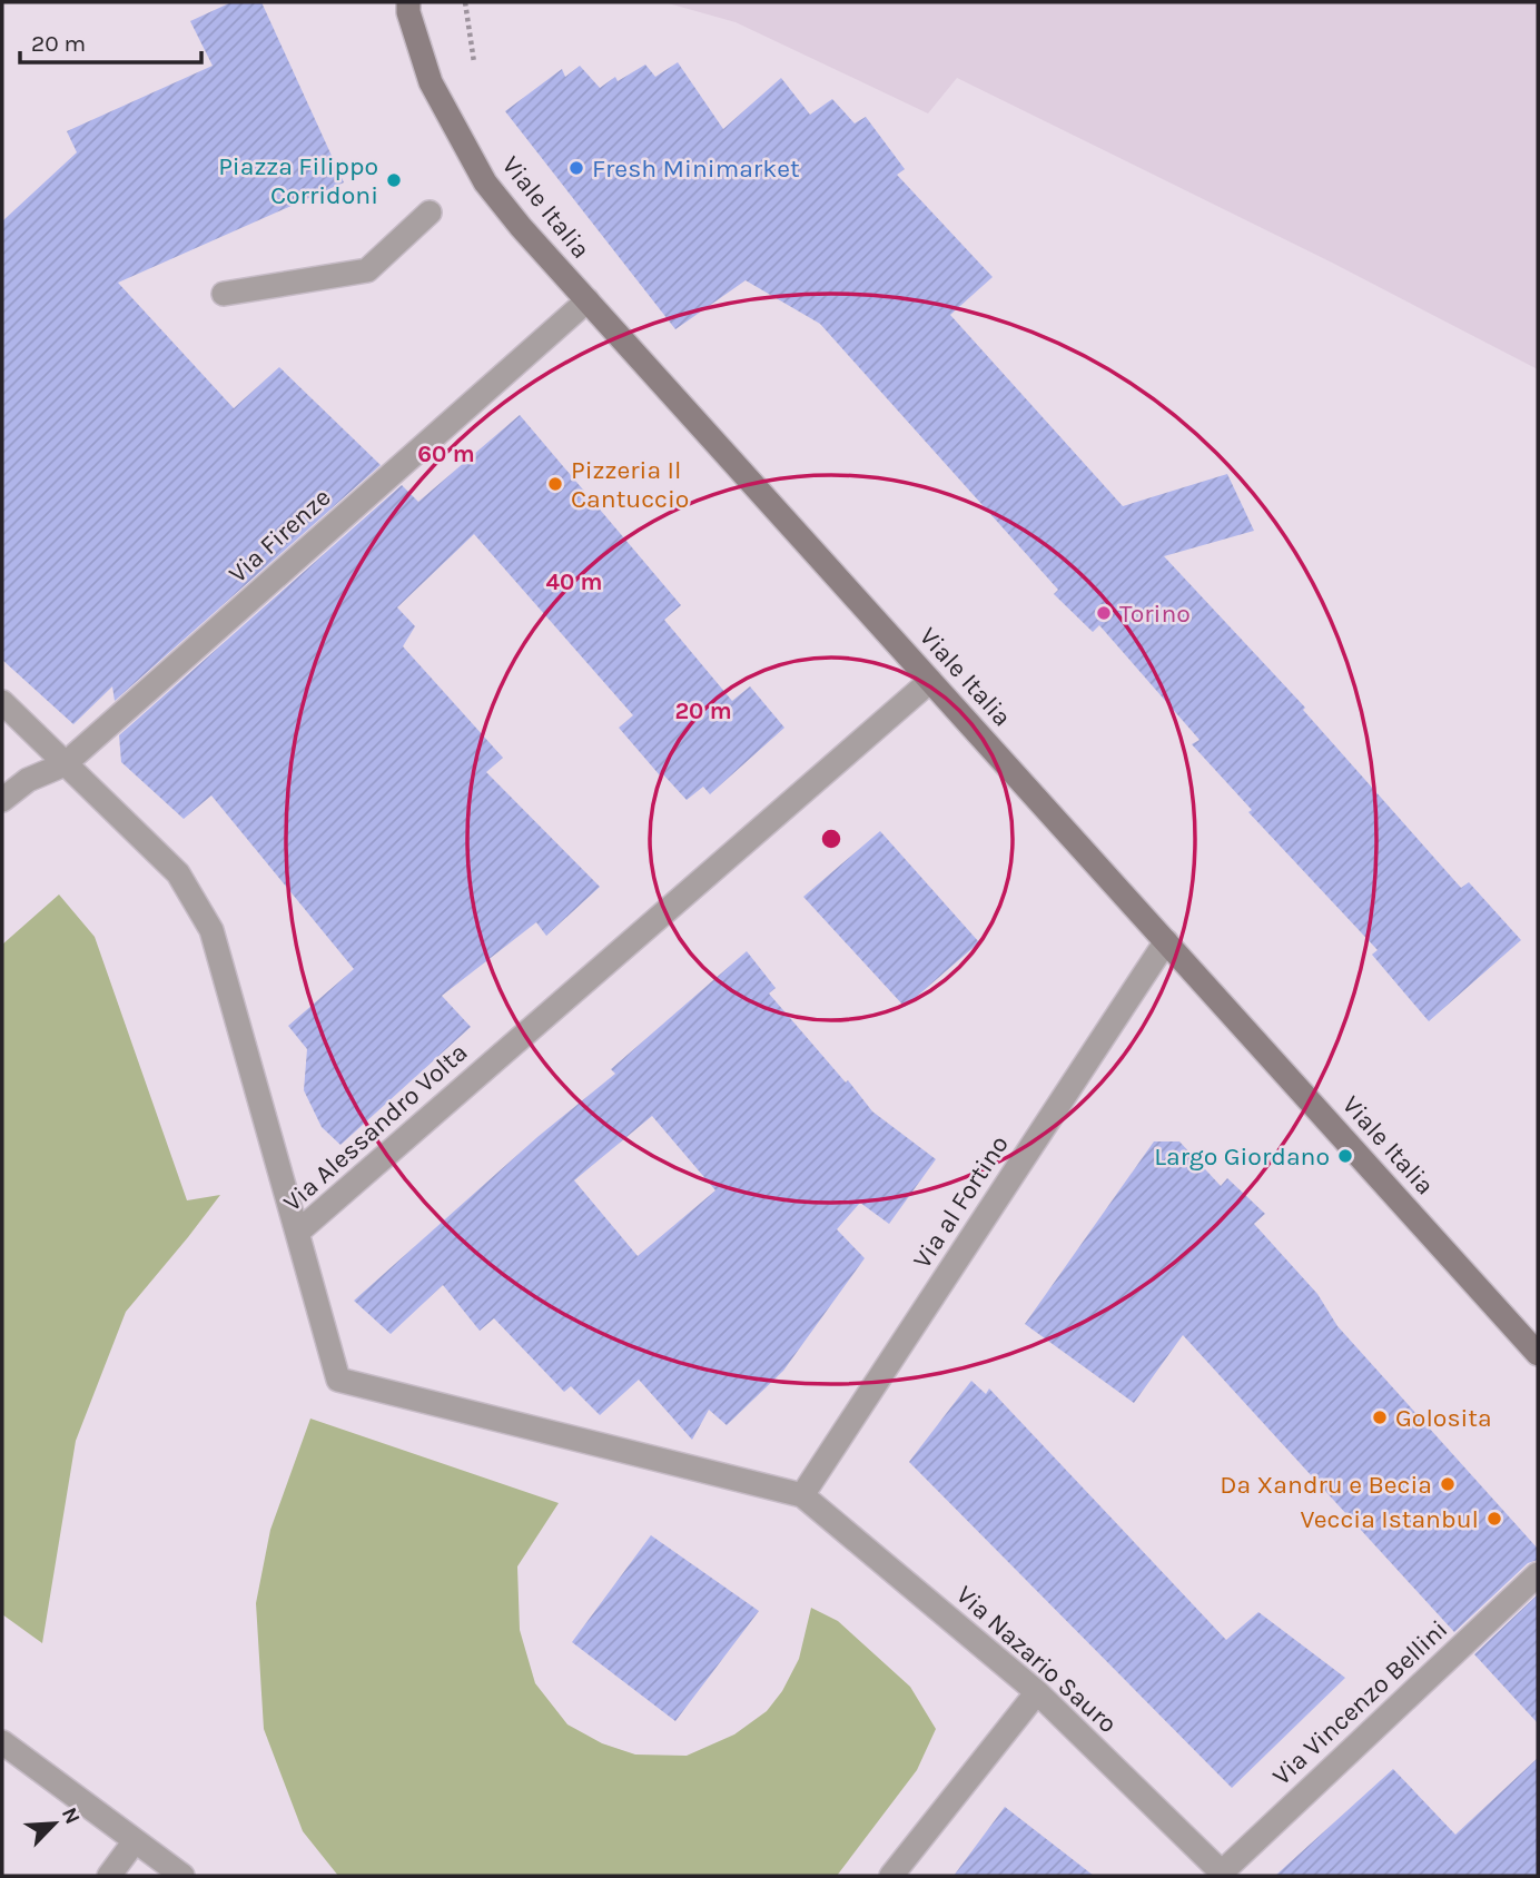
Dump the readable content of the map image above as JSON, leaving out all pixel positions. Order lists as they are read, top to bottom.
{
  "streets": {
    "street": [
      "Viale Italia",
      "Via Firenze",
      "Via Alessandro Volta",
      "Via al Fortino",
      "Via Nazario Sauro",
      "Via Vincenzo Bellini"
    ]
  },
  "crossings": [
    ["Viale Italia", "Via Firenze"],
    ["Viale Italia", "Via Alessandro Volta"],
    ["Viale Italia", "Via al Fortino"],
    ["Via Alessandro Volta", "Via al Fortino"],
    ["Via Alessandro Volta", "Via Nazario Sauro"],
    ["Via al Fortino", "Via Nazario Sauro"],
    ["Via Nazario Sauro", "Via Vincenzo Bellini"]
  ],
  "places": [
    "Fresh Minimarket",
    "Piazza Filippo Corridoni",
    "Pizzeria Il Cantuccio",
    "Torino",
    "Largo Giordano",
    "Golosita",
    "Da Xandru e Becia",
    "Veccia Istanbul"
  ],
  "scale_bar": "20 m",
  "north": "top right",
  "rings": ["60 m", "40 m", "20 m"]
}
